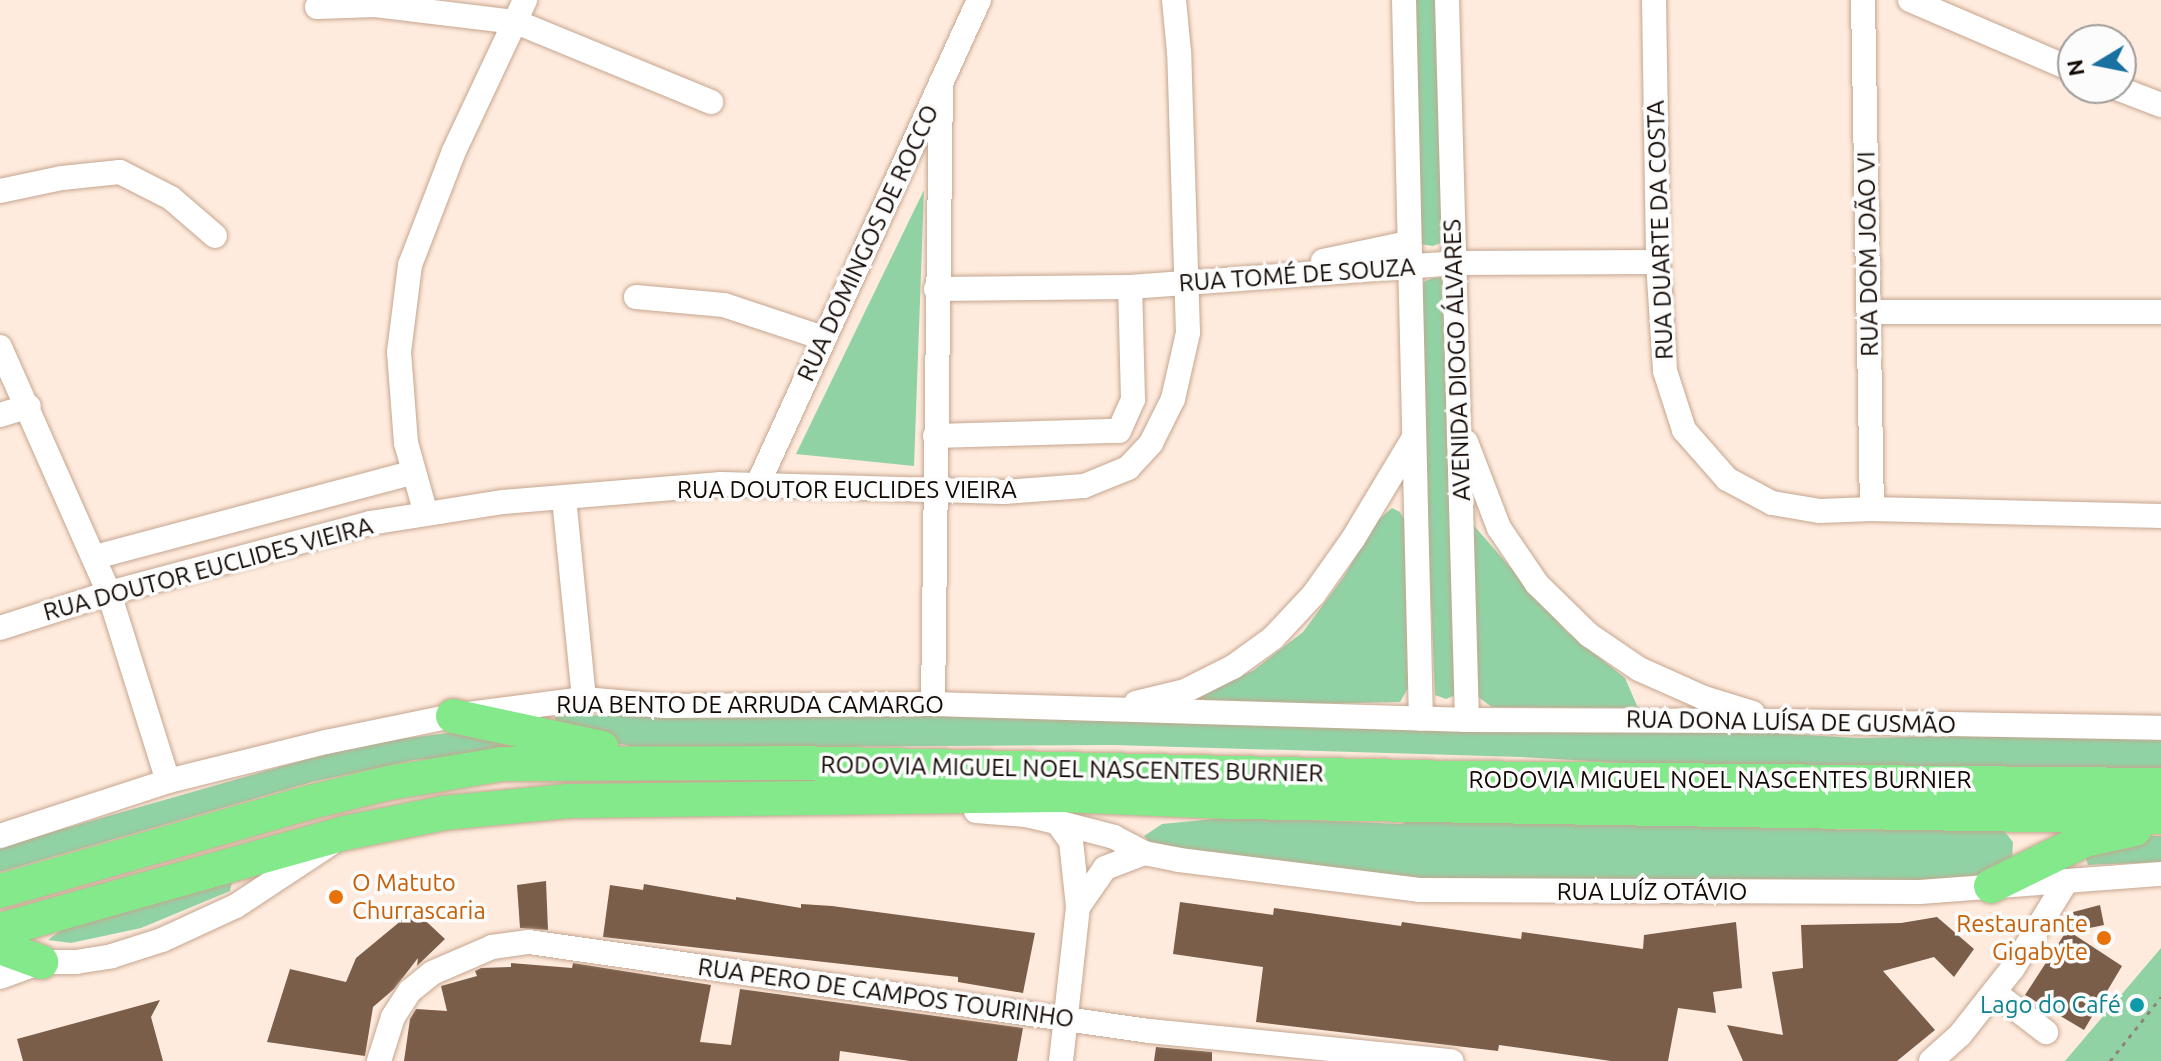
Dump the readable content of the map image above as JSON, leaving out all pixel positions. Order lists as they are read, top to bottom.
{
  "streets": {
    "highway": ["RODOVIA MIGUEL NOEL NASCENTES BURNIER"],
    "street": [
      "RUA DUARTE DA COSTA",
      "RUA DOMINGOS DE ROCCO",
      "RUA DOM JOÃO VI",
      "RUA TOMÉ DE SOUZA",
      "AVENIDA DIOGO ÁLVARES",
      "RUA DOUTOR EUCLIDES VIEIRA",
      "RUA BENTO DE ARRUDA CAMARGO",
      "RUA DONA LUÍSA DE GUSMÃO",
      "RUA LUÍZ OTÁVIO",
      "RUA PERO DE CAMPOS TOURINHO"
    ]
  },
  "crossings": [
    ["RUA DUARTE DA COSTA", "RUA DOM JOÃO VI"],
    ["RUA DUARTE DA COSTA", "RUA TOMÉ DE SOUZA"],
    ["RUA DOMINGOS DE ROCCO", "RUA DOUTOR EUCLIDES VIEIRA"],
    ["RUA TOMÉ DE SOUZA", "AVENIDA DIOGO ÁLVARES"],
    ["RUA TOMÉ DE SOUZA", "RUA DOUTOR EUCLIDES VIEIRA"],
    ["AVENIDA DIOGO ÁLVARES", "RUA BENTO DE ARRUDA CAMARGO"],
    ["AVENIDA DIOGO ÁLVARES", "RUA DONA LUÍSA DE GUSMÃO"],
    ["RUA BENTO DE ARRUDA CAMARGO", "RUA DONA LUÍSA DE GUSMÃO"],
    ["RODOVIA MIGUEL NOEL NASCENTES BURNIER", "RUA LUÍZ OTÁVIO"]
  ],
  "places": ["O Matuto Churrascaria", "Restaurante Gigabyte", "Lago do Café"],
  "north": "left"
}
